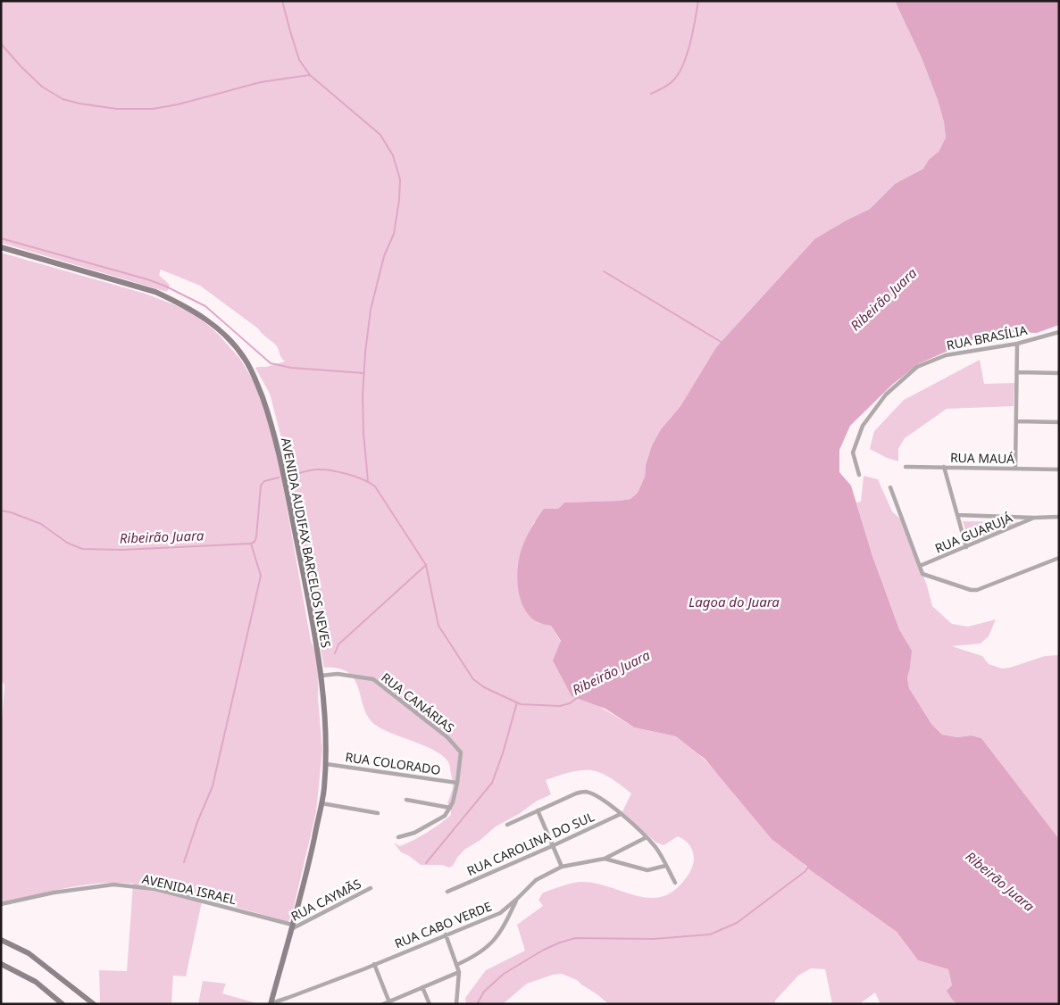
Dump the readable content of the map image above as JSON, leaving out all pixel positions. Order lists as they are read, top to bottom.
{
  "streets": {
    "main road": ["AVENIDA AUDIFAX BARCELOS NEVES"],
    "street": [
      "RUA BRASÍLIA",
      "RUA MAUÁ",
      "RUA GUARUJÁ",
      "RUA CANÁRIAS",
      "RUA COLORADO",
      "RUA CAROLINA DO SUL",
      "AVENIDA ISRAEL",
      "RUA CAYMÃS",
      "RUA CABO VERDE"
    ]
  },
  "crossings": [
    ["AVENIDA AUDIFAX BARCELOS NEVES", "RUA CANÁRIAS"],
    ["AVENIDA AUDIFAX BARCELOS NEVES", "RUA COLORADO"],
    ["AVENIDA AUDIFAX BARCELOS NEVES", "AVENIDA ISRAEL"],
    ["AVENIDA AUDIFAX BARCELOS NEVES", "RUA CAYMÃS"],
    ["AVENIDA AUDIFAX BARCELOS NEVES", "RUA CABO VERDE"],
    ["RUA CANÁRIAS", "RUA COLORADO"],
    ["AVENIDA ISRAEL", "RUA CAYMÃS"]
  ],
  "water": ["Ribeirão Juara", "Lagoa do Juara"]
}
